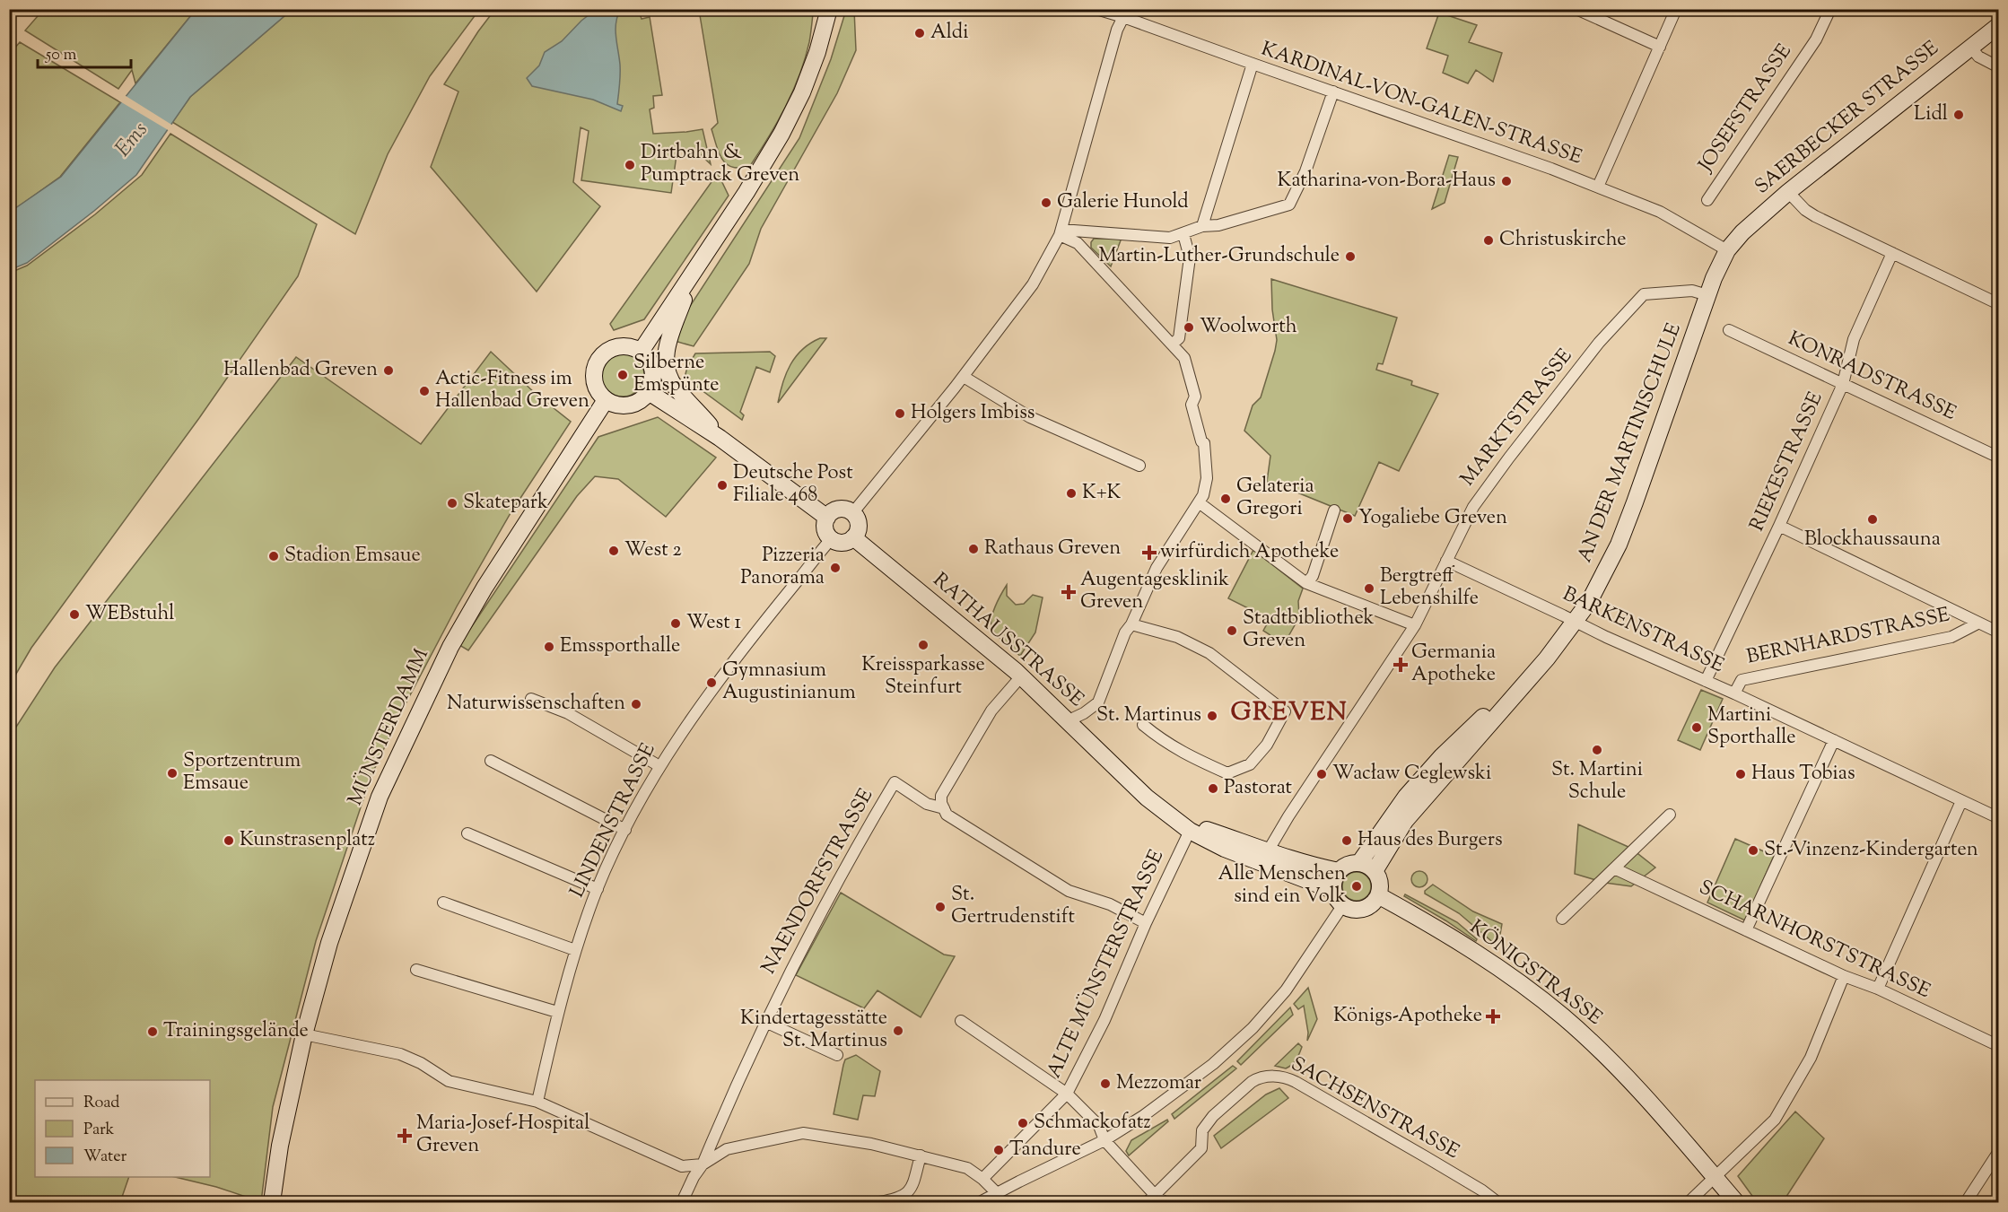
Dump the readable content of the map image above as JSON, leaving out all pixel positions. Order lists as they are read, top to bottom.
{
  "streets": {
    "street": [
      "KARDINAL-VON-GALEN-STRASSE",
      "JOSEFSTRASSE",
      "SAERBECKER STRASSE",
      "KONRADSTRASSE",
      "MARKTSTRASSE",
      "AN DER MARTINISCHULE",
      "RIEKESTRASSE",
      "BARKENSTRASSE",
      "BERNHARDSTRASSE",
      "RATHAUSSTRASSE",
      "MÜNSTERDAMM",
      "LINDENSTRASSE",
      "NAENDORFSTRASSE",
      "SCHARNHORSTSTRASSE",
      "ALTE MÜNSTERSTRASSE",
      "KÖNIGSTRASSE",
      "SACHSENSTRASSE"
    ]
  },
  "crossings": [
    ["KARDINAL-VON-GALEN-STRASSE", "SAERBECKER STRASSE"],
    ["KARDINAL-VON-GALEN-STRASSE", "AN DER MARTINISCHULE"],
    ["SAERBECKER STRASSE", "AN DER MARTINISCHULE"],
    ["KONRADSTRASSE", "RIEKESTRASSE"],
    ["MARKTSTRASSE", "AN DER MARTINISCHULE"],
    ["MARKTSTRASSE", "BARKENSTRASSE"],
    ["AN DER MARTINISCHULE", "BARKENSTRASSE"],
    ["AN DER MARTINISCHULE", "KÖNIGSTRASSE"],
    ["RIEKESTRASSE", "BARKENSTRASSE"],
    ["BARKENSTRASSE", "BERNHARDSTRASSE"],
    ["RATHAUSSTRASSE", "LINDENSTRASSE"],
    ["RATHAUSSTRASSE", "ALTE MÜNSTERSTRASSE"]
  ],
  "districts": ["GREVEN"],
  "water": ["Ems"],
  "places": {
    "other": [
      "Aldi",
      "Lidl",
      "Dirtbahn & Pumptrack Greven",
      "Katharina-von-Bora-Haus",
      "Galerie Hunold",
      "Christuskirche",
      "Martin-Luther-Grundschule",
      "Woolworth",
      "Hallenbad Greven",
      "Silberne Emspünte",
      "Actic-Fitness im Hallenbad Greven",
      "Holgers Imbiss",
      "Deutsche Post Filiale 468",
      "K+K",
      "Gelateria Gregori",
      "Skatepark",
      "Yogaliebe Greven",
      "Blockhaussauna",
      "Rathaus Greven",
      "West 2",
      "Stadion Emsaue",
      "Pizzeria Panorama",
      "Bergtreff Lebenshilfe",
      "WEBstuhl",
      "West 1",
      "Stadtbibliothek Greven",
      "Kreissparkasse Steinfurt",
      "Emssporthalle",
      "Gymnasium Augustinianum",
      "Naturwissenschaften",
      "St. Martinus",
      "Martini Sporthalle",
      "St. Martini Schule",
      "Sportzentrum Emsaue",
      "Wacław Ceglewski",
      "Haus Tobias",
      "Pastorat",
      "Kunstrasenplatz",
      "Haus des Burgers",
      "St.-Vinzenz-Kindergarten",
      "Alle Menschen sind ein Volk",
      "St. Gertrudenstift",
      "Kindertagesstätte St. Martinus",
      "Trainingsgelände",
      "Mezzomar",
      "Schmackofatz",
      "Tandure"
    ],
    "health": [
      "wirfürdich Apotheke",
      "Augentagesklinik Greven",
      "Germania Apotheke",
      "Königs-Apotheke",
      "Maria-Josef-Hospital Greven"
    ]
  },
  "legend": ["Road", "Park", "Water"],
  "scale_bar": "50 m"
}
